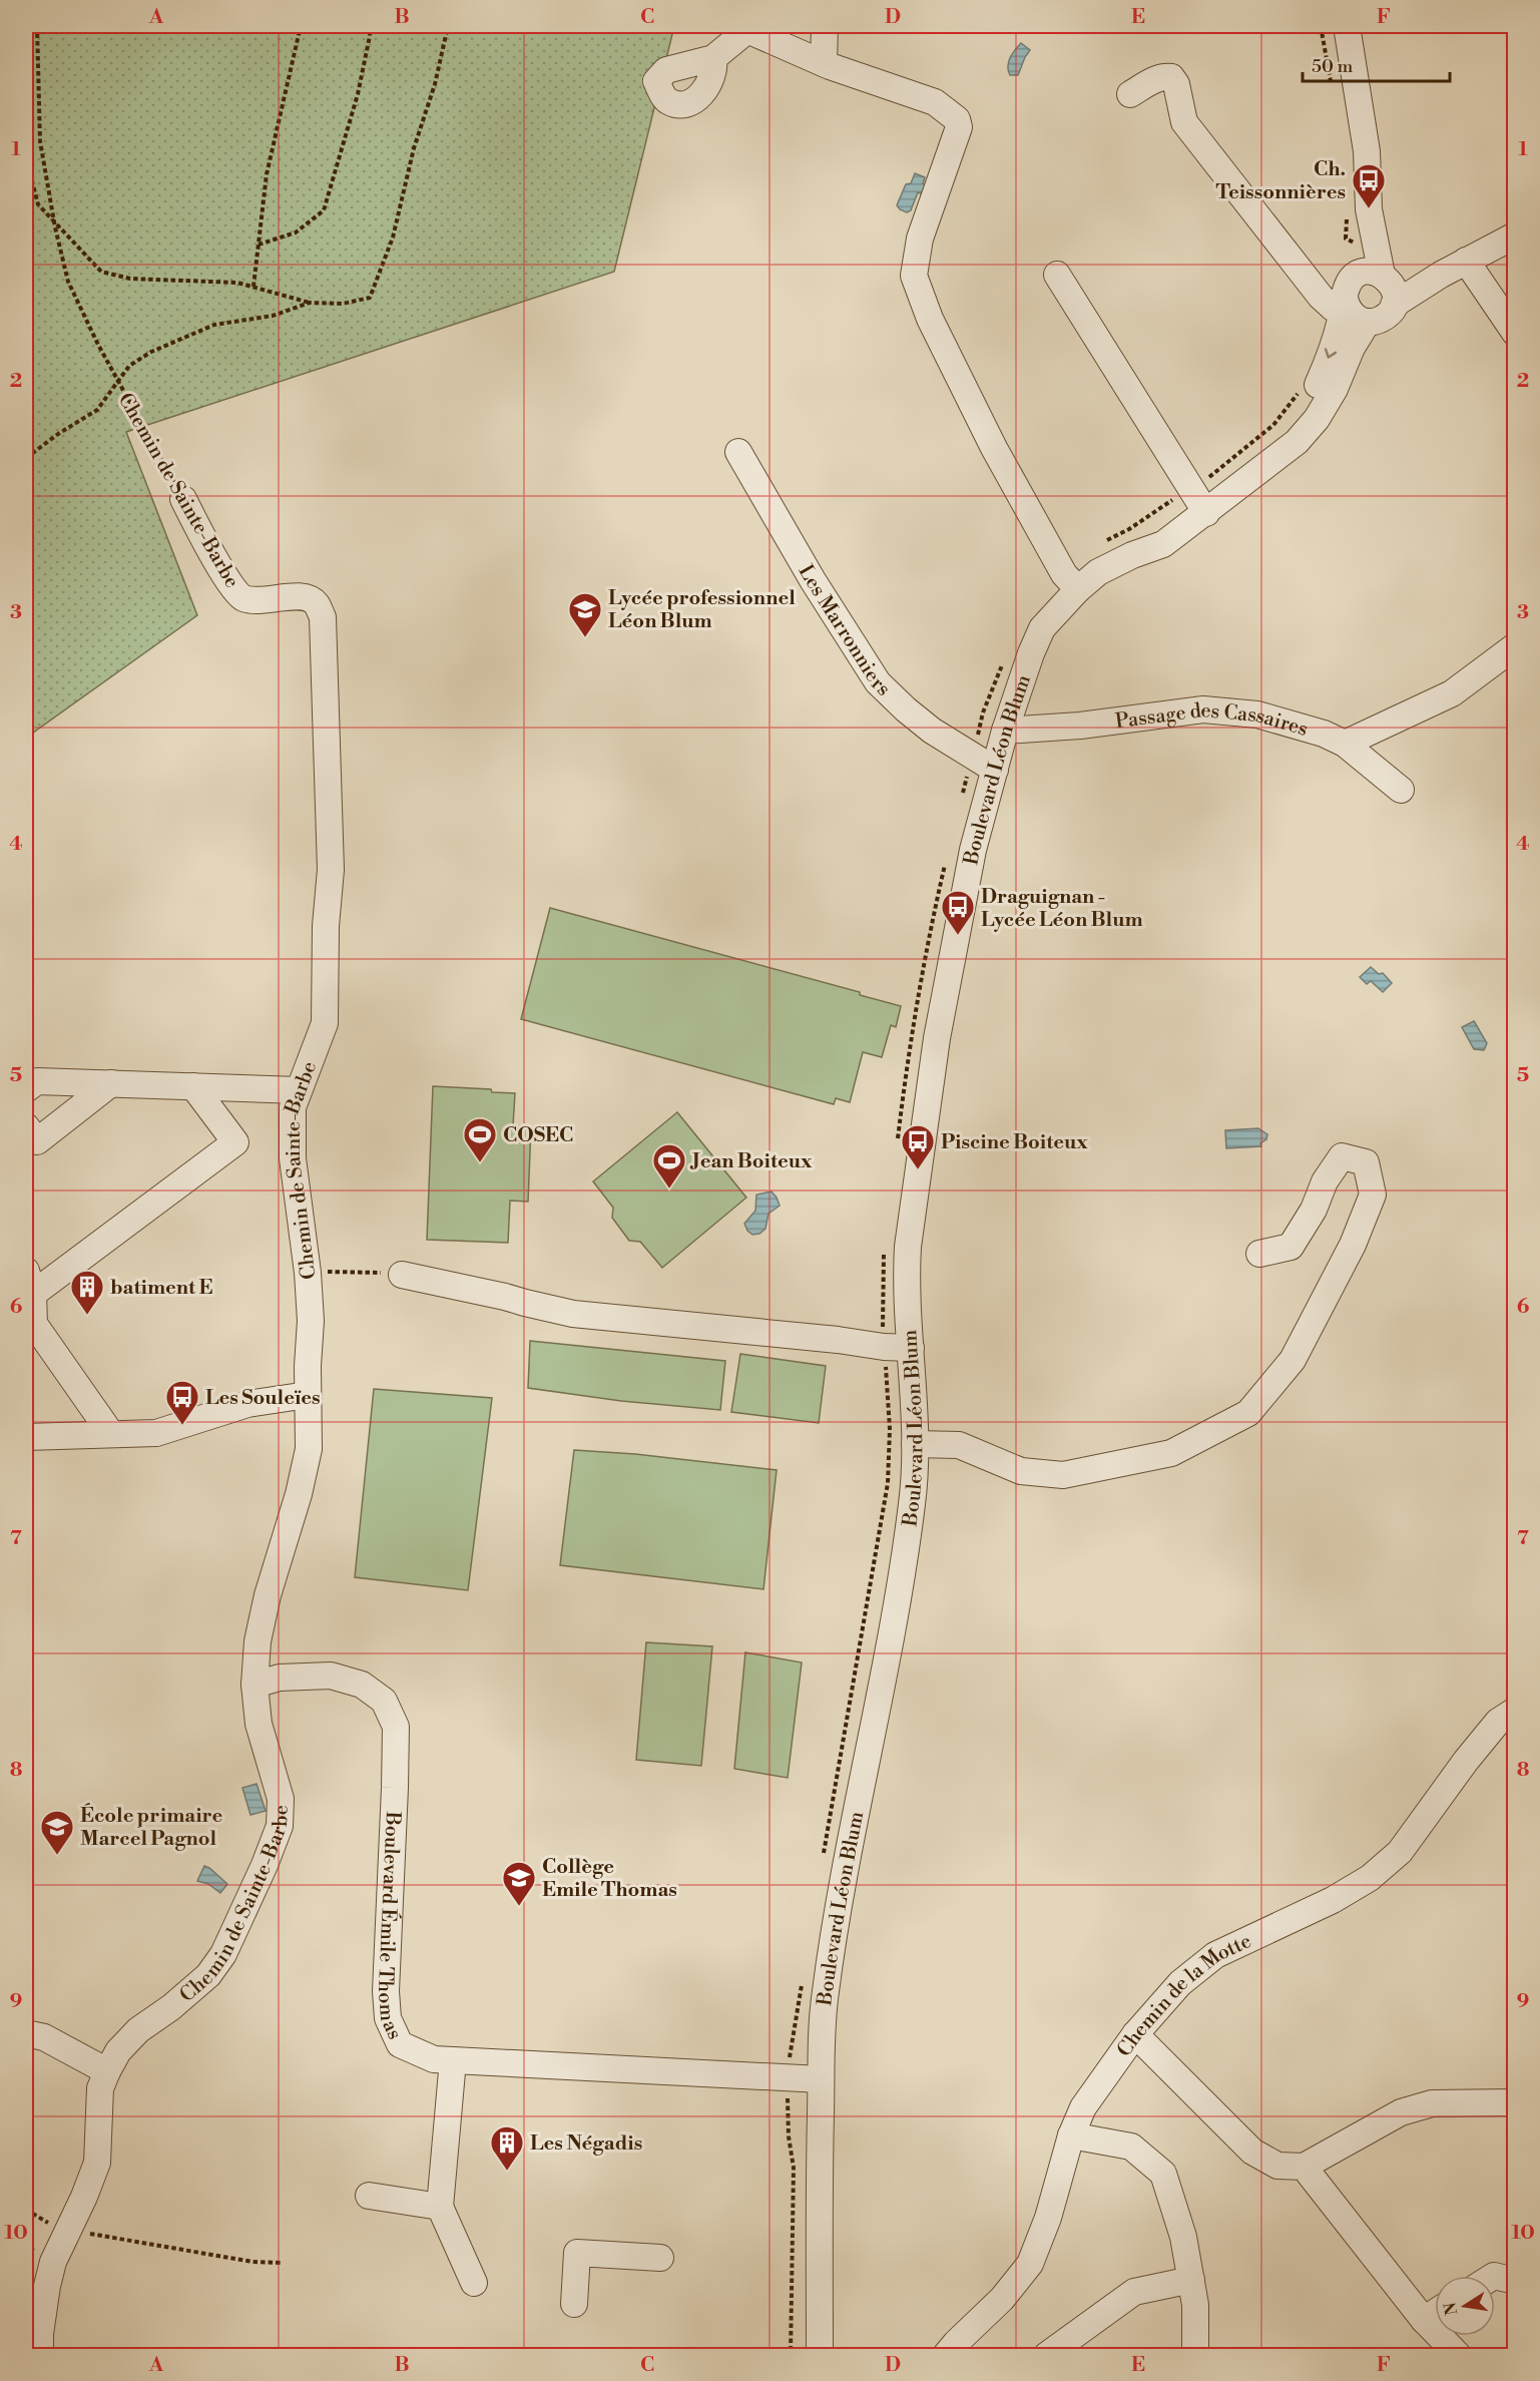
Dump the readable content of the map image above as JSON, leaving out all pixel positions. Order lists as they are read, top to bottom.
{
  "streets": {
    "street": [
      "Chemin de Sainte-Barbe",
      "Les Marronniers",
      "Passage des Cassaires",
      "Boulevard Léon Blum",
      "Boulevard Émile Thomas",
      "Chemin de la Motte"
    ]
  },
  "crossings": [
    ["Chemin de Sainte-Barbe", "Boulevard Émile Thomas"],
    ["Les Marronniers", "Boulevard Léon Blum"],
    ["Passage des Cassaires", "Boulevard Léon Blum"],
    ["Boulevard Léon Blum", "Boulevard Émile Thomas"]
  ],
  "places": {
    "bus stop": [
      "Ch. Teissonnières",
      "Draguignan - Lycée Léon Blum",
      "Piscine Boiteux",
      "Les Souleïes"
    ],
    "school or university": ["Lycée professionnel Léon Blum", "École primaire Marcel Pagnol", "Collège Emile Thomas"],
    "sports": ["COSEC", "Jean Boiteux"],
    "building": ["batiment E", "Les Négadis"]
  },
  "scale_bar": "50 m",
  "north": "left",
  "grid": {
    "columns": [
      "A",
      "B",
      "C",
      "D",
      "E",
      "F"
    ],
    "rows": [
      "1",
      "2",
      "3",
      "4",
      "5",
      "6",
      "7",
      "8",
      "9",
      "10"
    ]
  }
}
